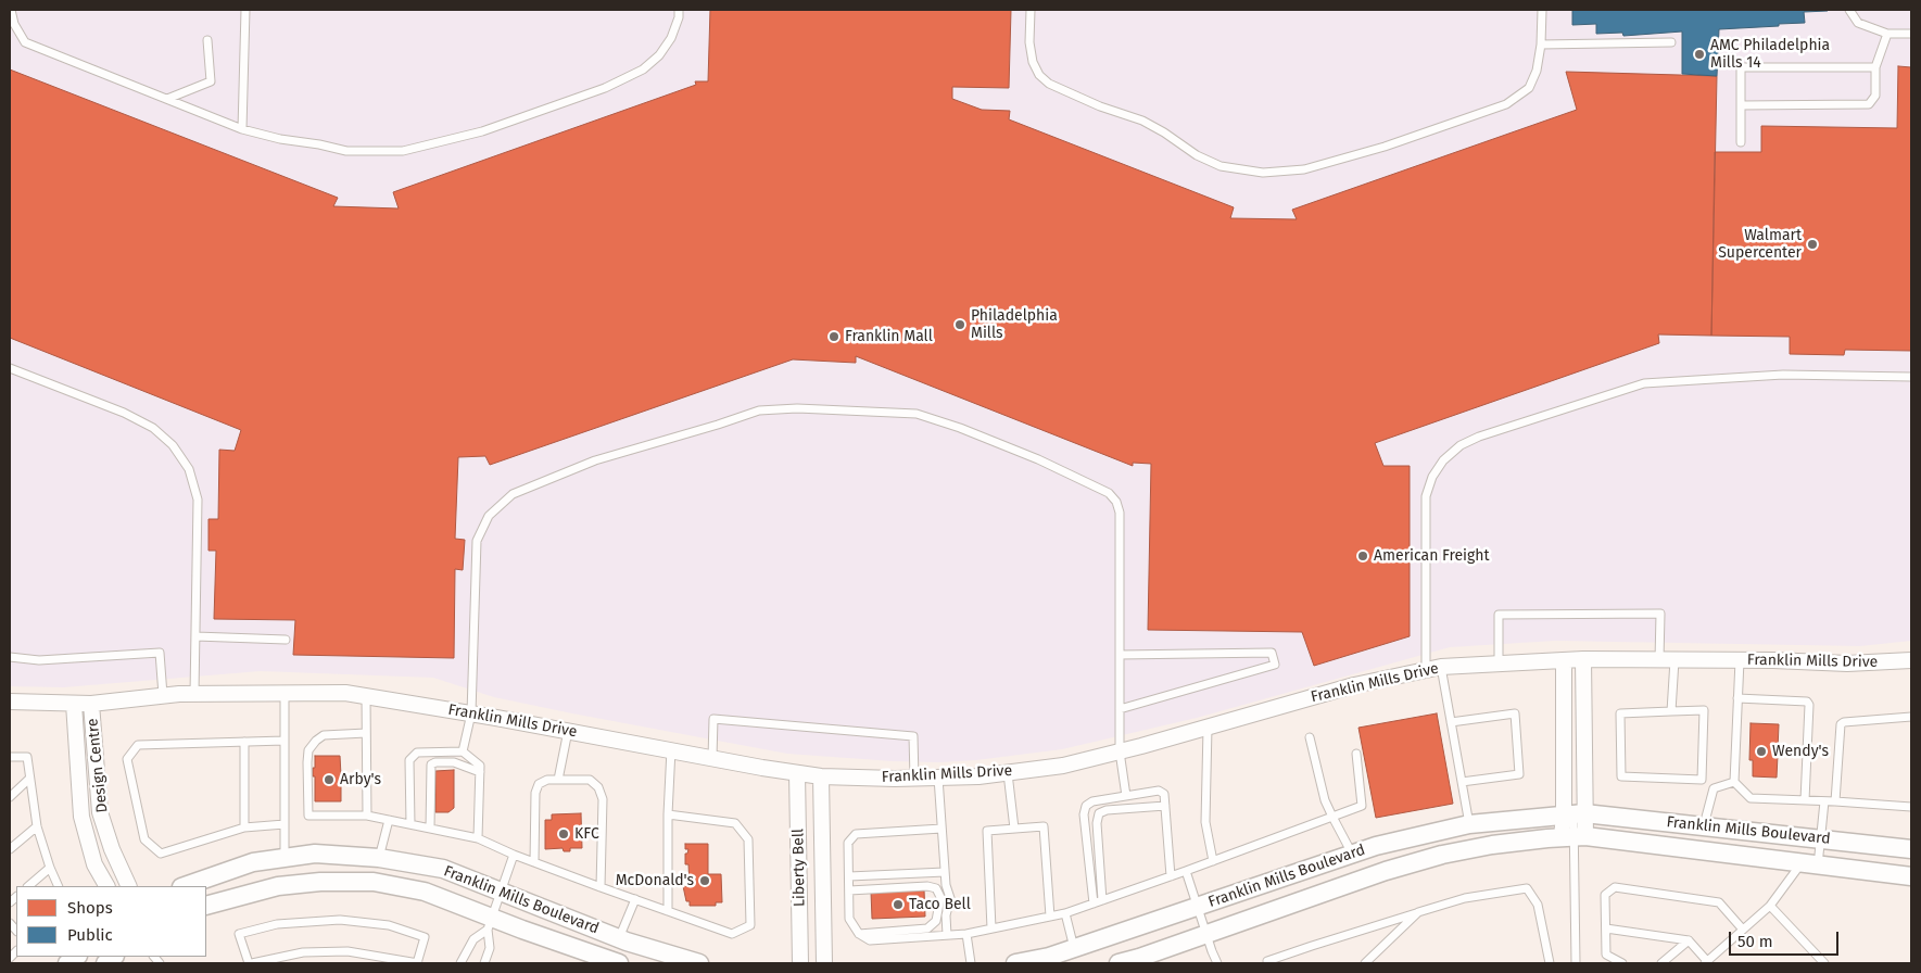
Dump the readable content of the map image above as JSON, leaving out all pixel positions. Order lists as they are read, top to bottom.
{
  "streets": {
    "street": [
      "Franklin Mills Drive",
      "Design Centre",
      "Franklin Mills Boulevard",
      "Liberty Bell"
    ]
  },
  "crossings": [
    ["Franklin Mills Drive", "Design Centre"],
    ["Franklin Mills Drive", "Liberty Bell"]
  ],
  "places": [
    "AMC Philadelphia Mills 14",
    "Walmart Supercenter",
    "Philadelphia Mills",
    "Franklin Mall",
    "American Freight",
    "Wendy's",
    "Arby's",
    "KFC",
    "McDonald's",
    "Taco Bell"
  ],
  "legend": ["Shops", "Public"],
  "scale_bar": "50 m"
}
